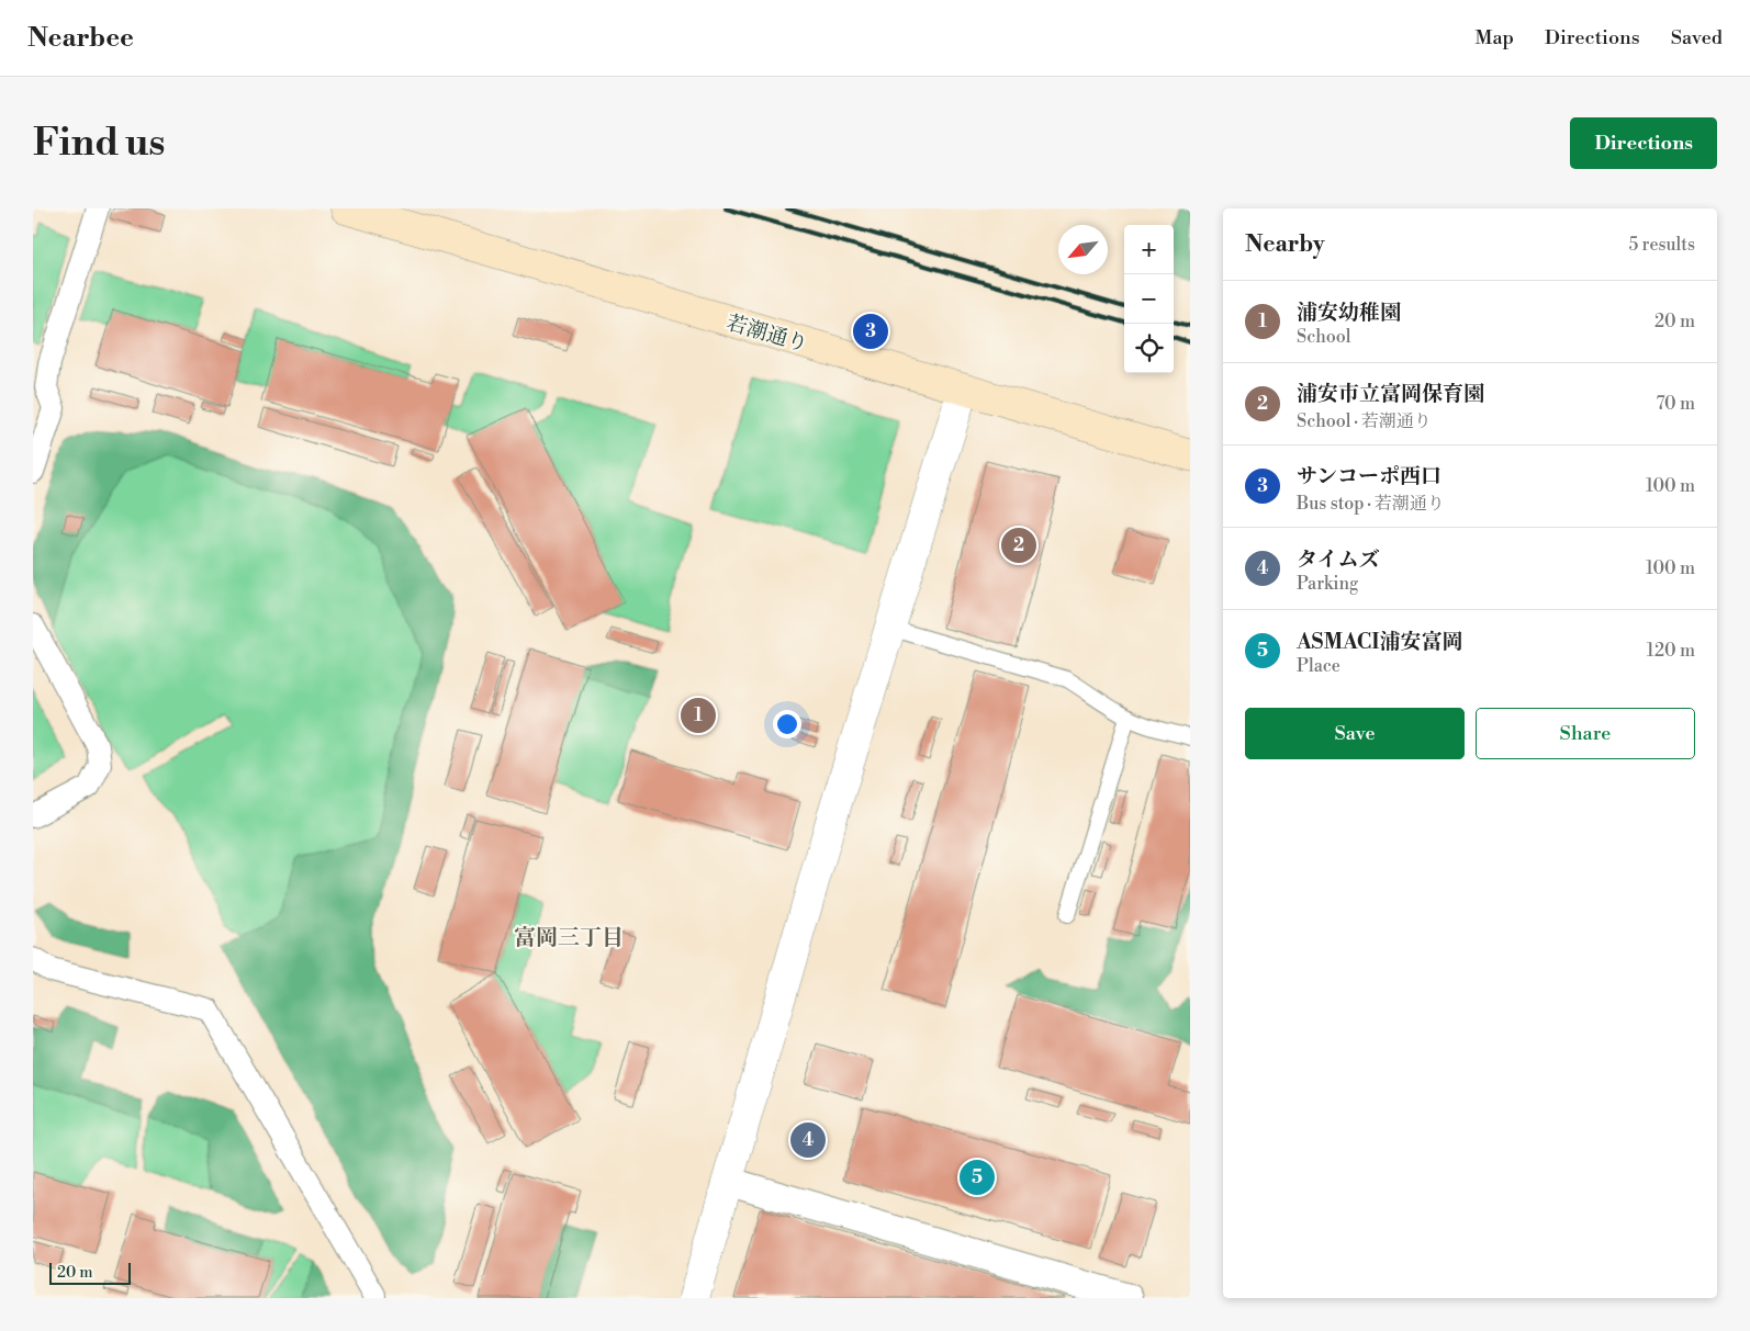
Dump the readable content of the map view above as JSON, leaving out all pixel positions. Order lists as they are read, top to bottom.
{
  "streets": {
    "main road": ["若潮通り"]
  },
  "districts": ["富岡三丁目"],
  "scale_bar": "20 m",
  "north": "bottom left",
  "page": {
    "header": "Nearbee",
    "nav": ["Map", "Directions", "Saved"],
    "buttons": [
      "Directions",
      ["Save", "Share"]
    ],
    "title": "Find us",
    "heading": ["Nearby", "5 results"],
    "map_buttons": ["+", "−"],
    "list": [
      {
        "mark": "1",
        "name": "浦安幼稚園",
        "note": "School",
        "value": "20 m"
      },
      {
        "mark": "2",
        "name": "浦安市立富岡保育園",
        "note": "School · 若潮通り",
        "value": "70 m"
      },
      {
        "mark": "3",
        "name": "サンコーポ西口",
        "note": "Bus stop · 若潮通り",
        "value": "100 m"
      },
      {
        "mark": "4",
        "name": "タイムズ",
        "note": "Parking",
        "value": "100 m"
      },
      {
        "mark": "5",
        "name": "ASMACI浦安富岡",
        "note": "Place",
        "value": "120 m"
      }
    ],
    "pins": [
      "3",
      "2",
      "1",
      "4",
      "5"
    ],
    "scale": "20 m"
  }
}
